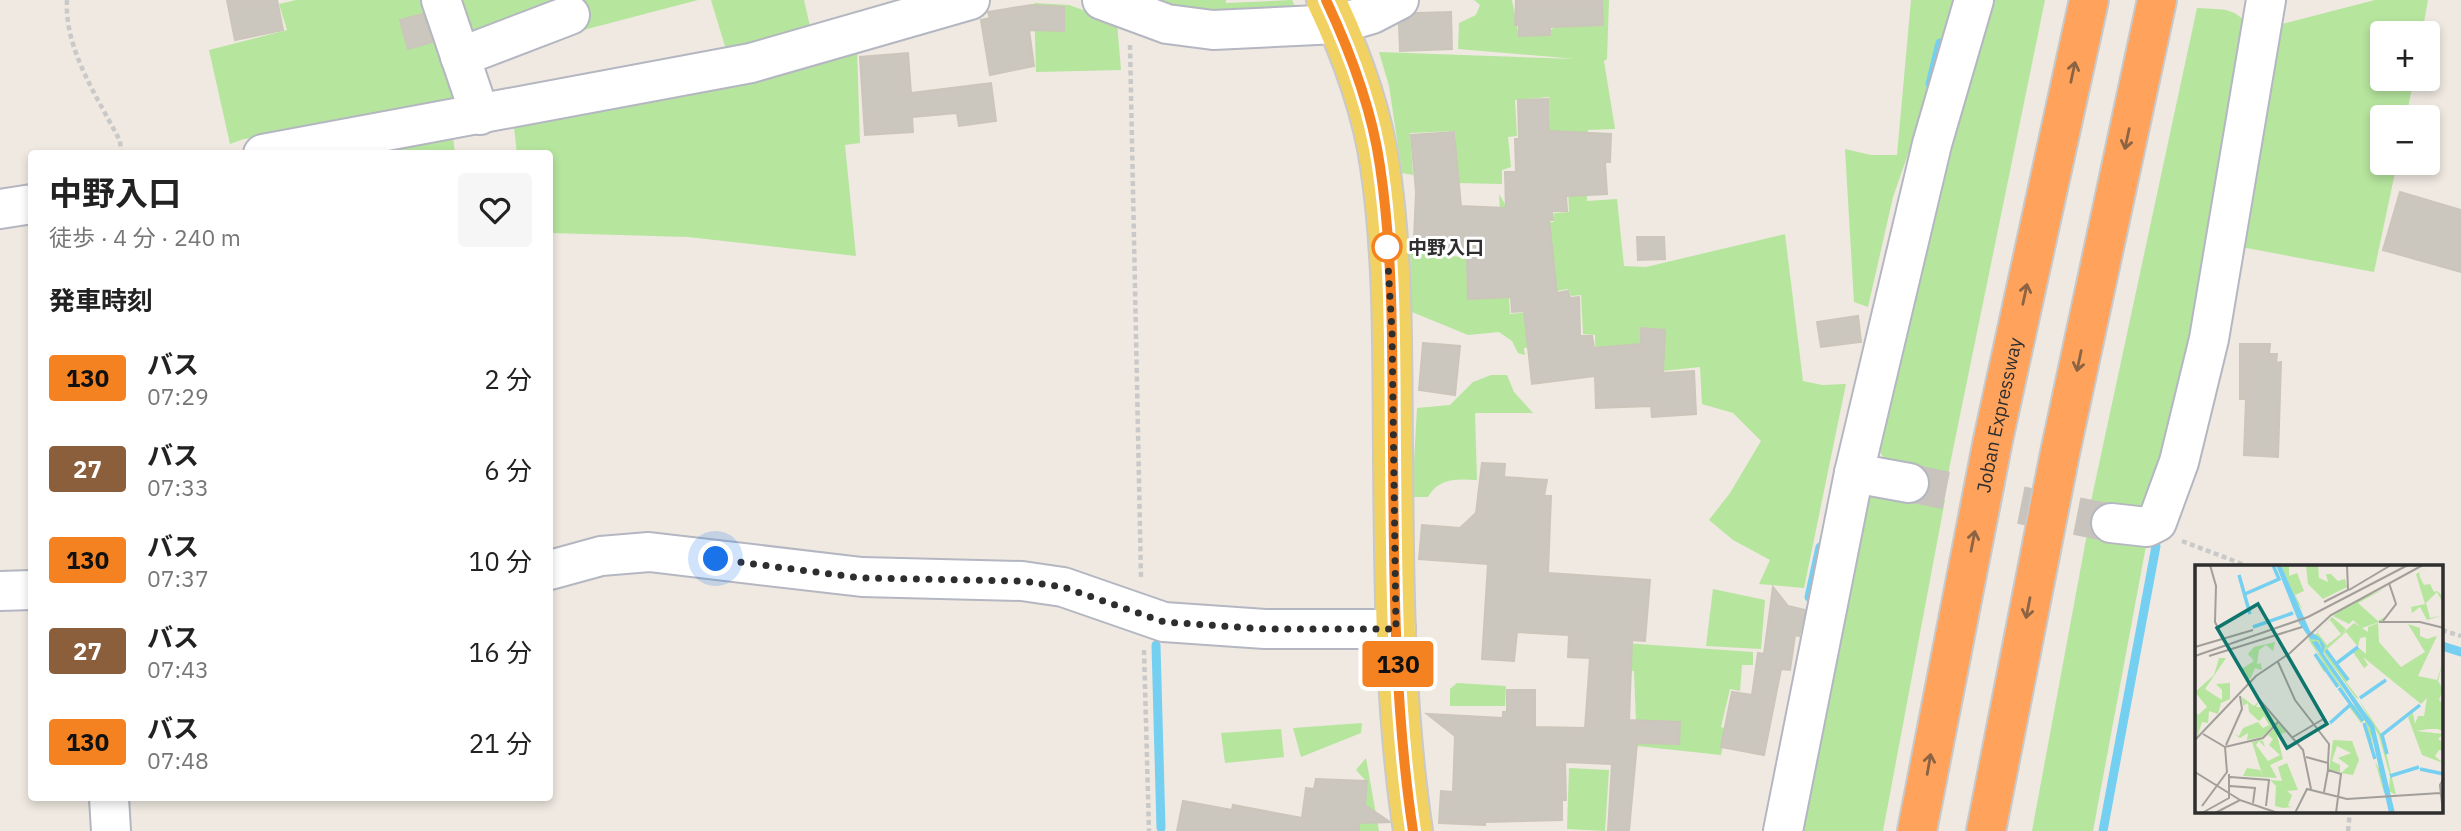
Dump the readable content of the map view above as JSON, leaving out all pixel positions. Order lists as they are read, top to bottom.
{
  "streets": {
    "highway": ["Joban Expressway"]
  },
  "places": ["中野入口"],
  "lines": ["bus line 130"],
  "page": {
    "on_map": "130",
    "map_buttons": ["+", "−"],
    "heading": [
      ["中野入口", "徒歩 · 4 分 · 240 m"],
      "発車時刻"
    ],
    "list": [
      {
        "mark": "130",
        "name": "バス",
        "note": "07:29",
        "value": "2 分"
      },
      {
        "mark": "27",
        "name": "バス",
        "note": "07:33",
        "value": "6 分"
      },
      {
        "mark": "130",
        "name": "バス",
        "note": "07:37",
        "value": "10 分"
      },
      {
        "mark": "27",
        "name": "バス",
        "note": "07:43",
        "value": "16 分"
      },
      {
        "mark": "130",
        "name": "バス",
        "note": "07:48",
        "value": "21 分"
      }
    ]
  }
}
